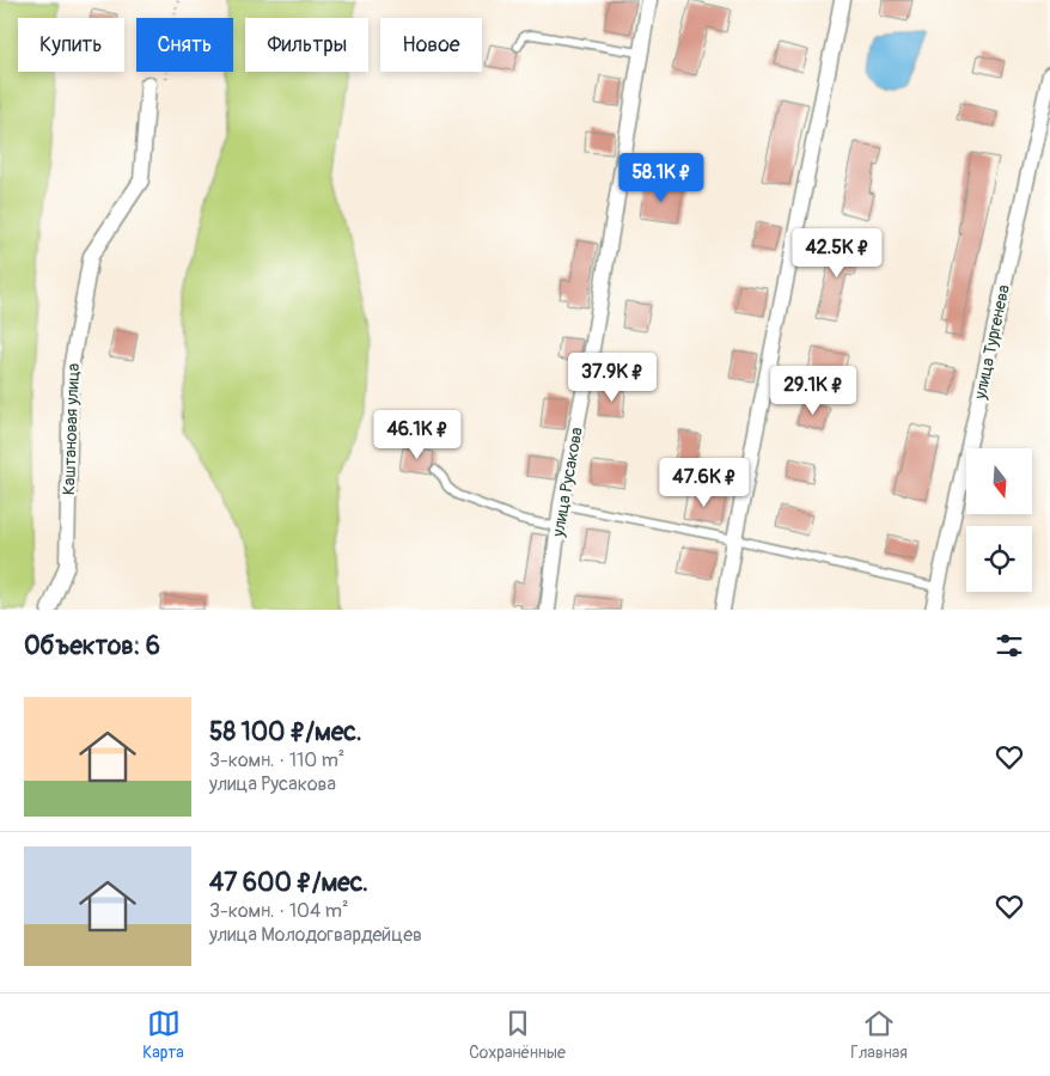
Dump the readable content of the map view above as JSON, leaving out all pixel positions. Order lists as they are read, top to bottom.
{
  "streets": {
    "street": ["улица Тургенева", "Каштановая улица", "улица Русакова"]
  },
  "north": "bottom",
  "page": {
    "chip": [
      "Купить",
      "Снять",
      "Фильтры",
      "Новое"
    ],
    "price": [
      "58.1K ₽",
      "42.5K ₽",
      "37.9K ₽",
      "29.1K ₽",
      "46.1K ₽",
      "47.6K ₽"
    ],
    "heading": "Объектов: 6",
    "list": [
      {
        "name": "58 100 ₽/мес.",
        "note": "3-комн. · 110 m² · улица Русакова"
      },
      {
        "name": "47 600 ₽/мес.",
        "note": "3-комн. · 104 m² · улица Молодогвардейцев"
      }
    ],
    "tabs": ["Карта", "Сохранённые", "Главная"]
  }
}
